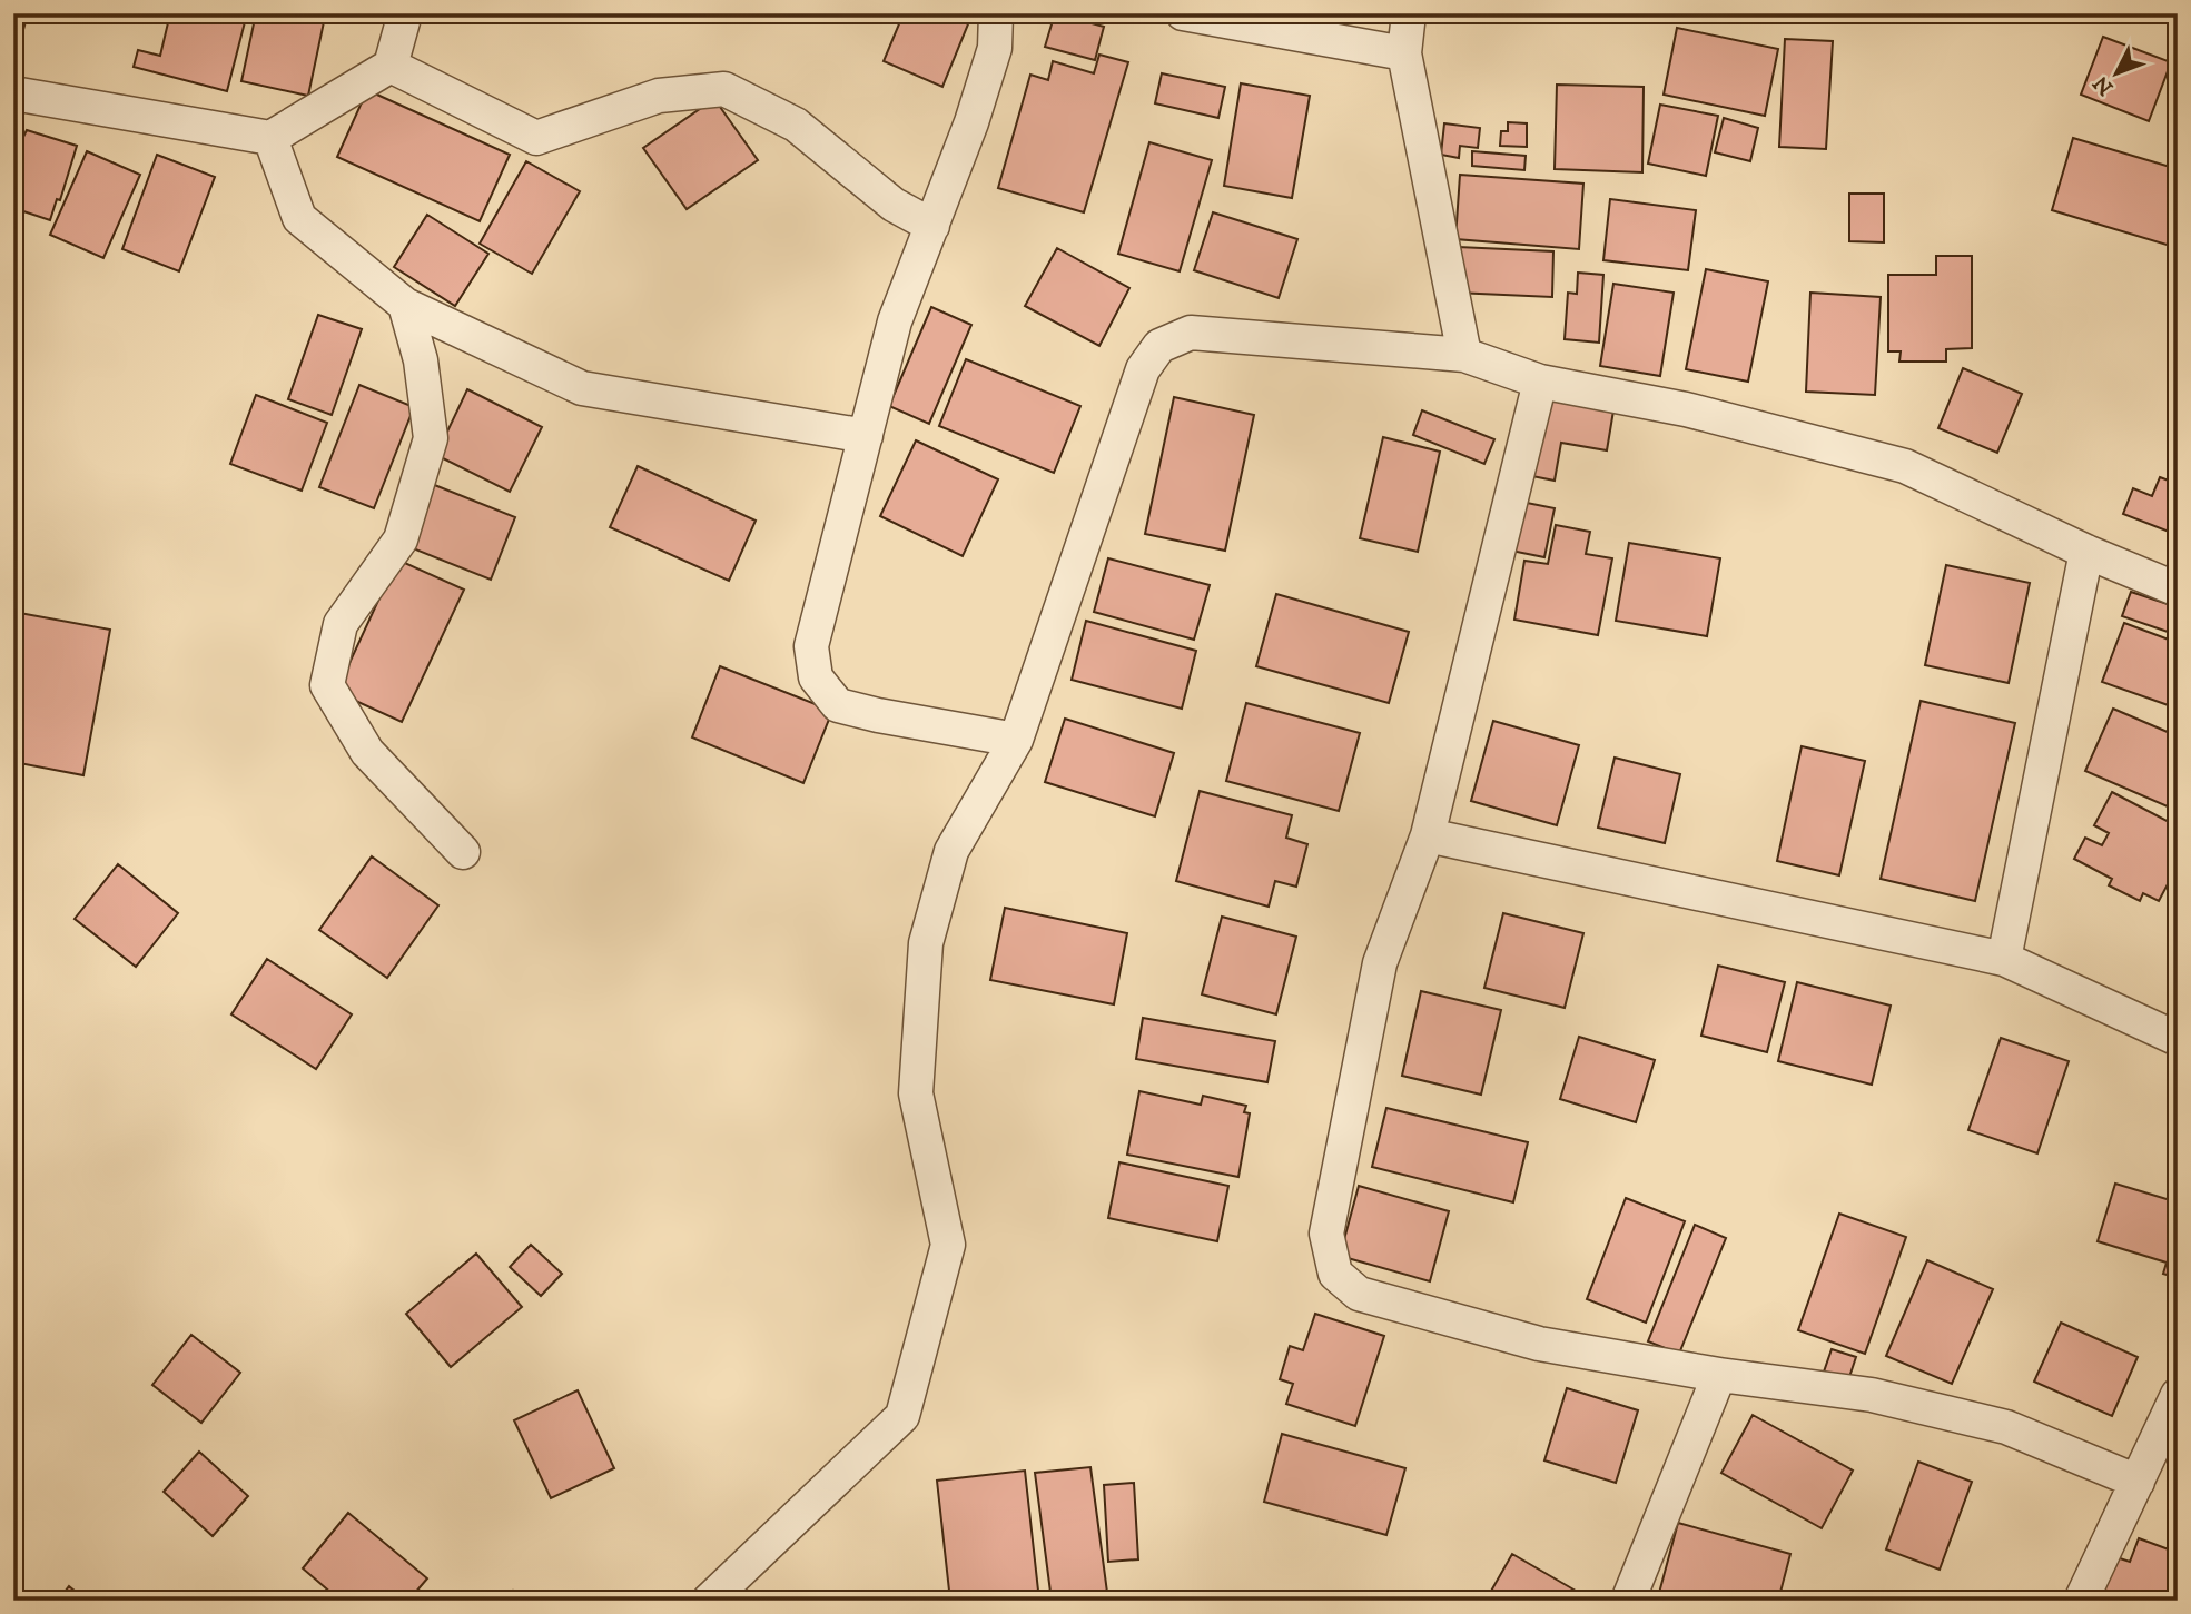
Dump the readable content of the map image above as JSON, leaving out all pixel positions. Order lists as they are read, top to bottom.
{
  "north": "bottom left"
}
